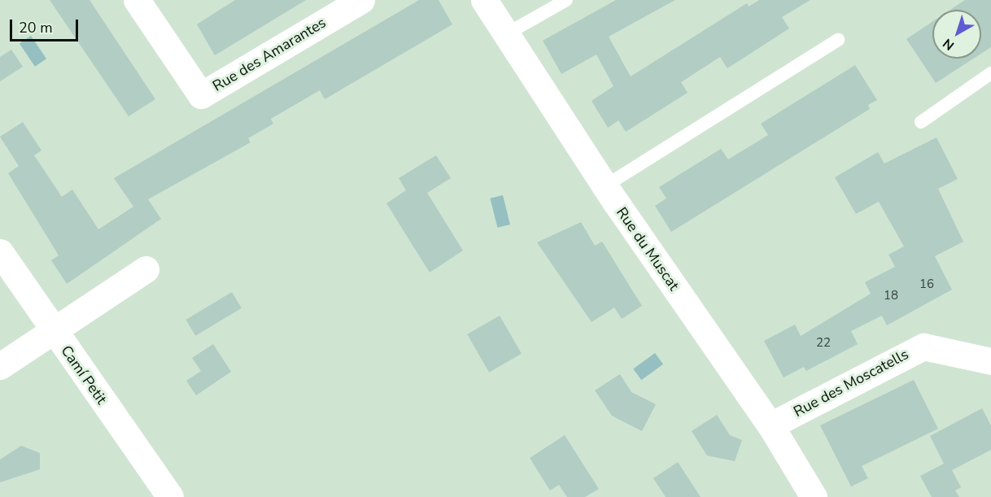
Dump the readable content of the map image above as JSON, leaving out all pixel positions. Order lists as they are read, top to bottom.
{
  "streets": {
    "street": [
      "Rue des Amarantes",
      "Rue du Muscat",
      "Camí Petit",
      "Rue des Moscatells"
    ]
  },
  "crossings": [
    ["Rue du Muscat", "Rue des Moscatells"]
  ],
  "house_numbers": ["16", "18", "22"],
  "scale_bar": "20 m",
  "north": "bottom left"
}
